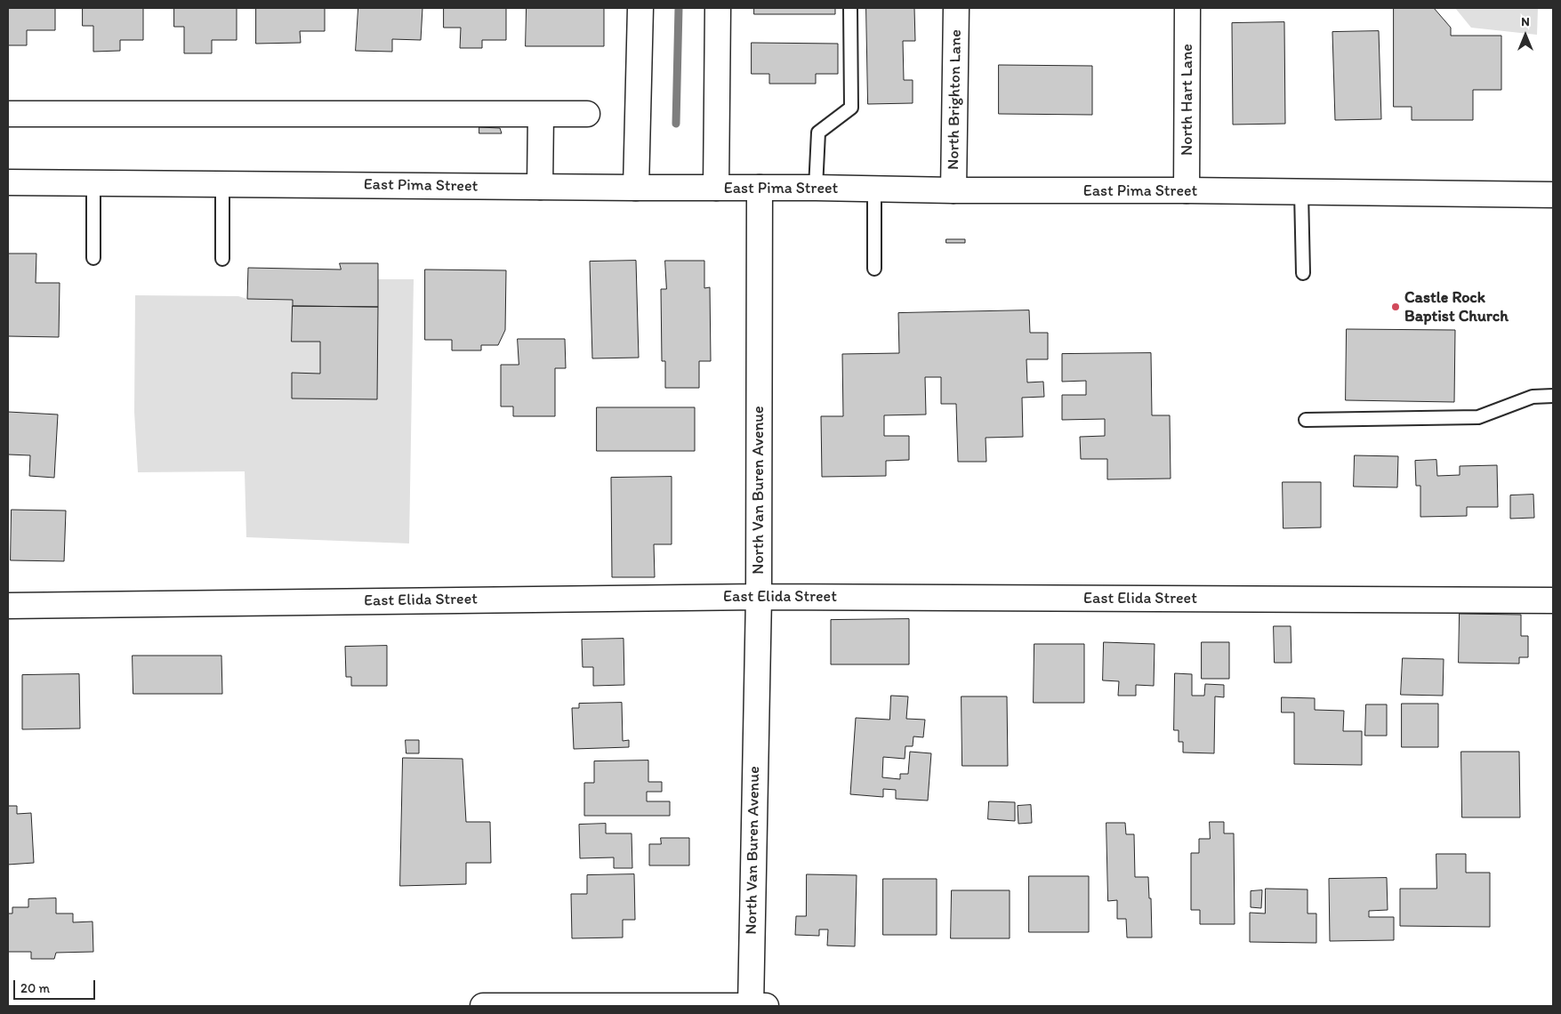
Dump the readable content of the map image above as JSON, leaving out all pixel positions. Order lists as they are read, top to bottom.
{
  "streets": {
    "street": [
      "North Brighton Lane",
      "North Hart Lane",
      "East Pima Street",
      "North Van Buren Avenue",
      "East Elida Street"
    ]
  },
  "crossings": [
    ["North Brighton Lane", "East Pima Street"],
    ["North Hart Lane", "East Pima Street"],
    ["East Pima Street", "North Van Buren Avenue"],
    ["North Van Buren Avenue", "East Elida Street"]
  ],
  "places": ["Castle Rock Baptist Church"],
  "scale_bar": "20 m",
  "north": "top"
}
